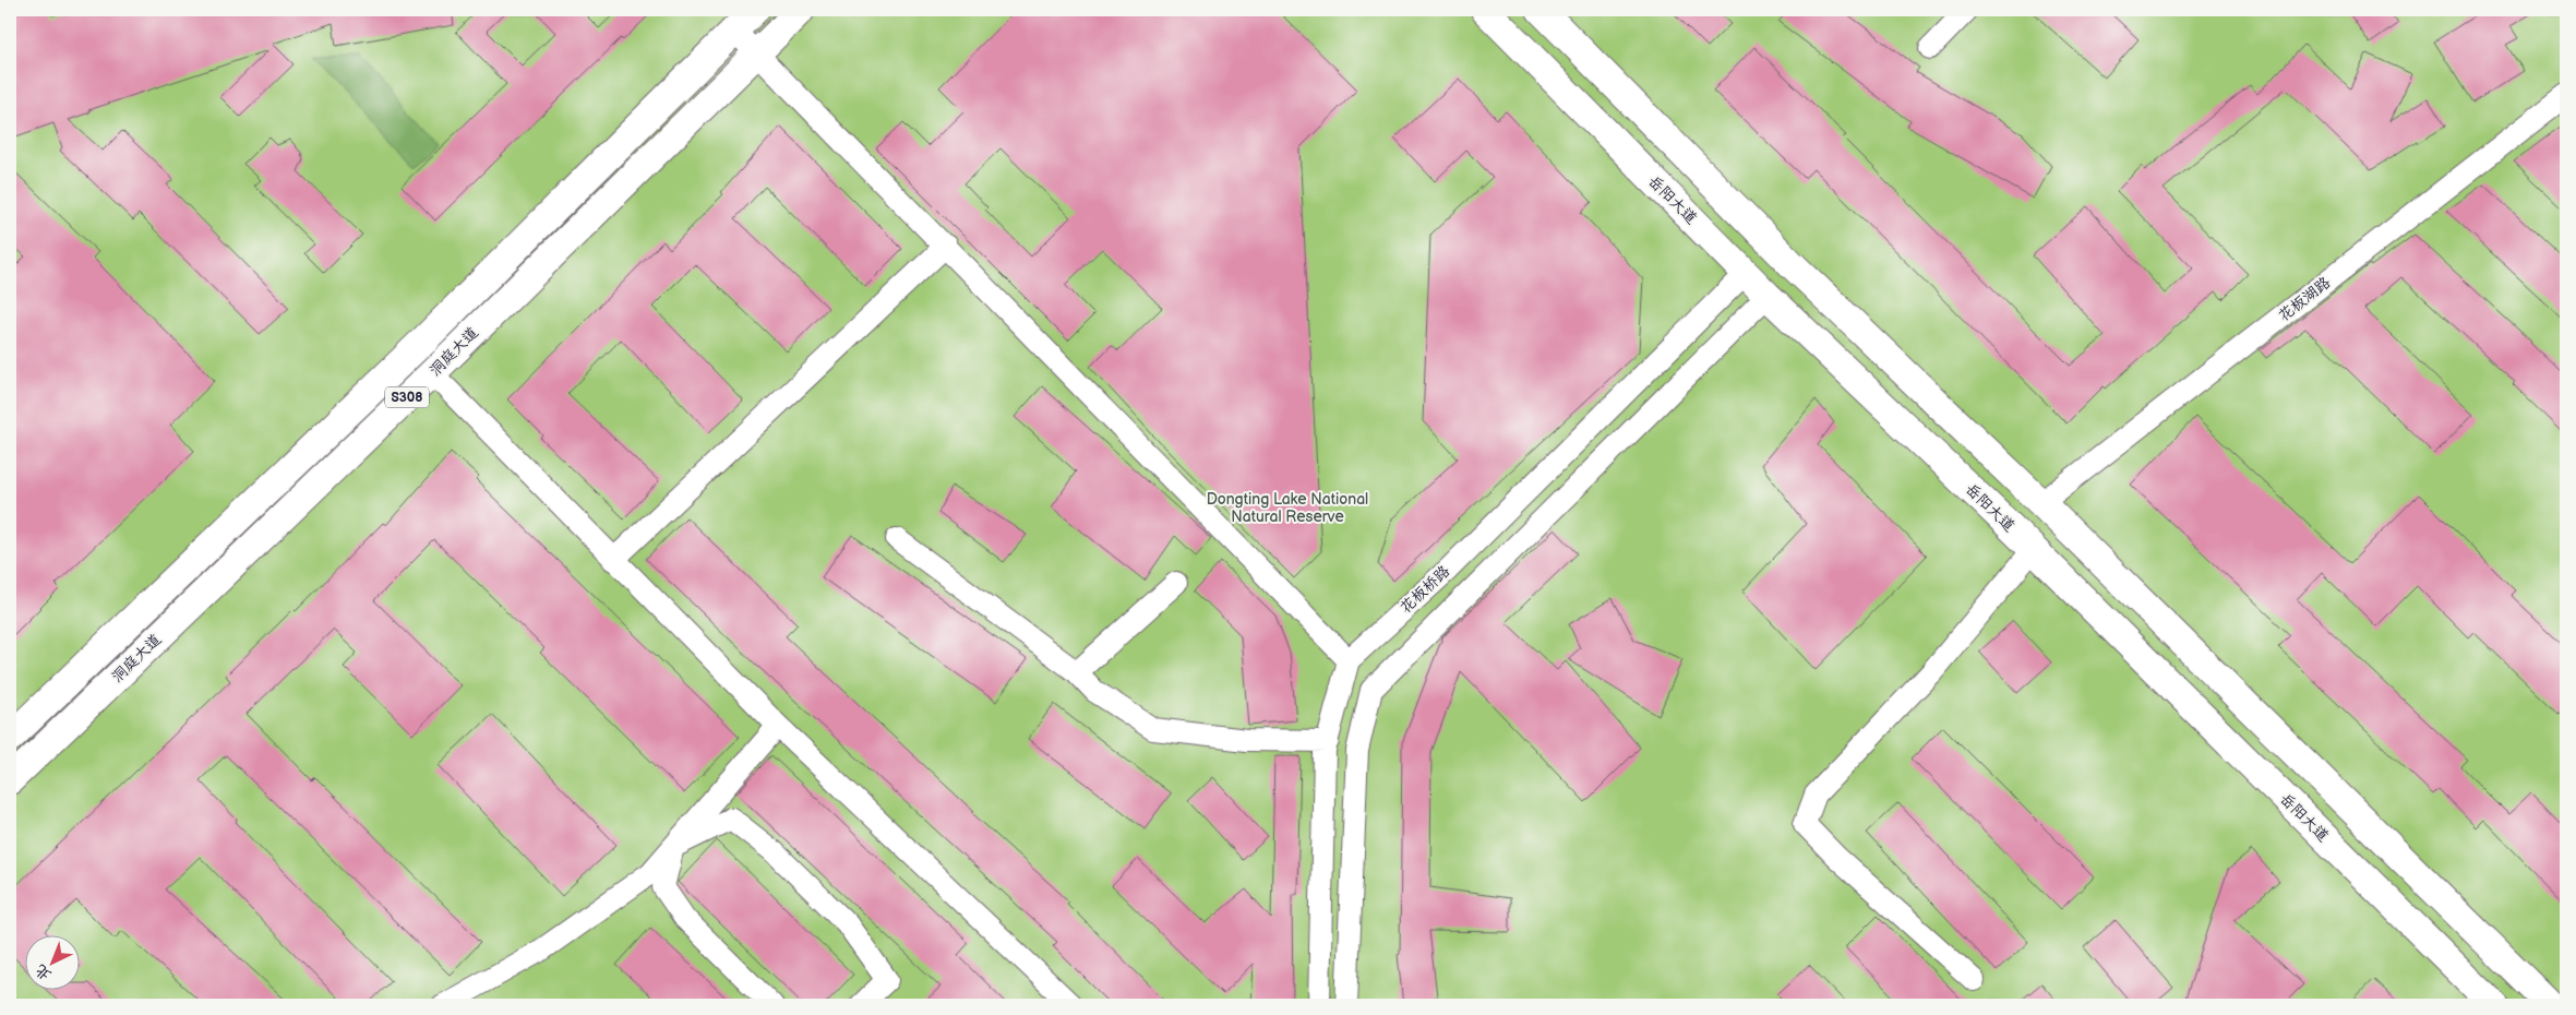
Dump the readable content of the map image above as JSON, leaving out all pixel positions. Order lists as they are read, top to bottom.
{
  "streets": {
    "main road": ["岳阳大道", "洞庭大道", "S308"],
    "street": ["花板湖路", "花板桥路"]
  },
  "crossings": [
    ["岳阳大道", "花板桥路"]
  ],
  "parks": ["Dongting Lake National Natural Reserve"],
  "north": "bottom left"
}
